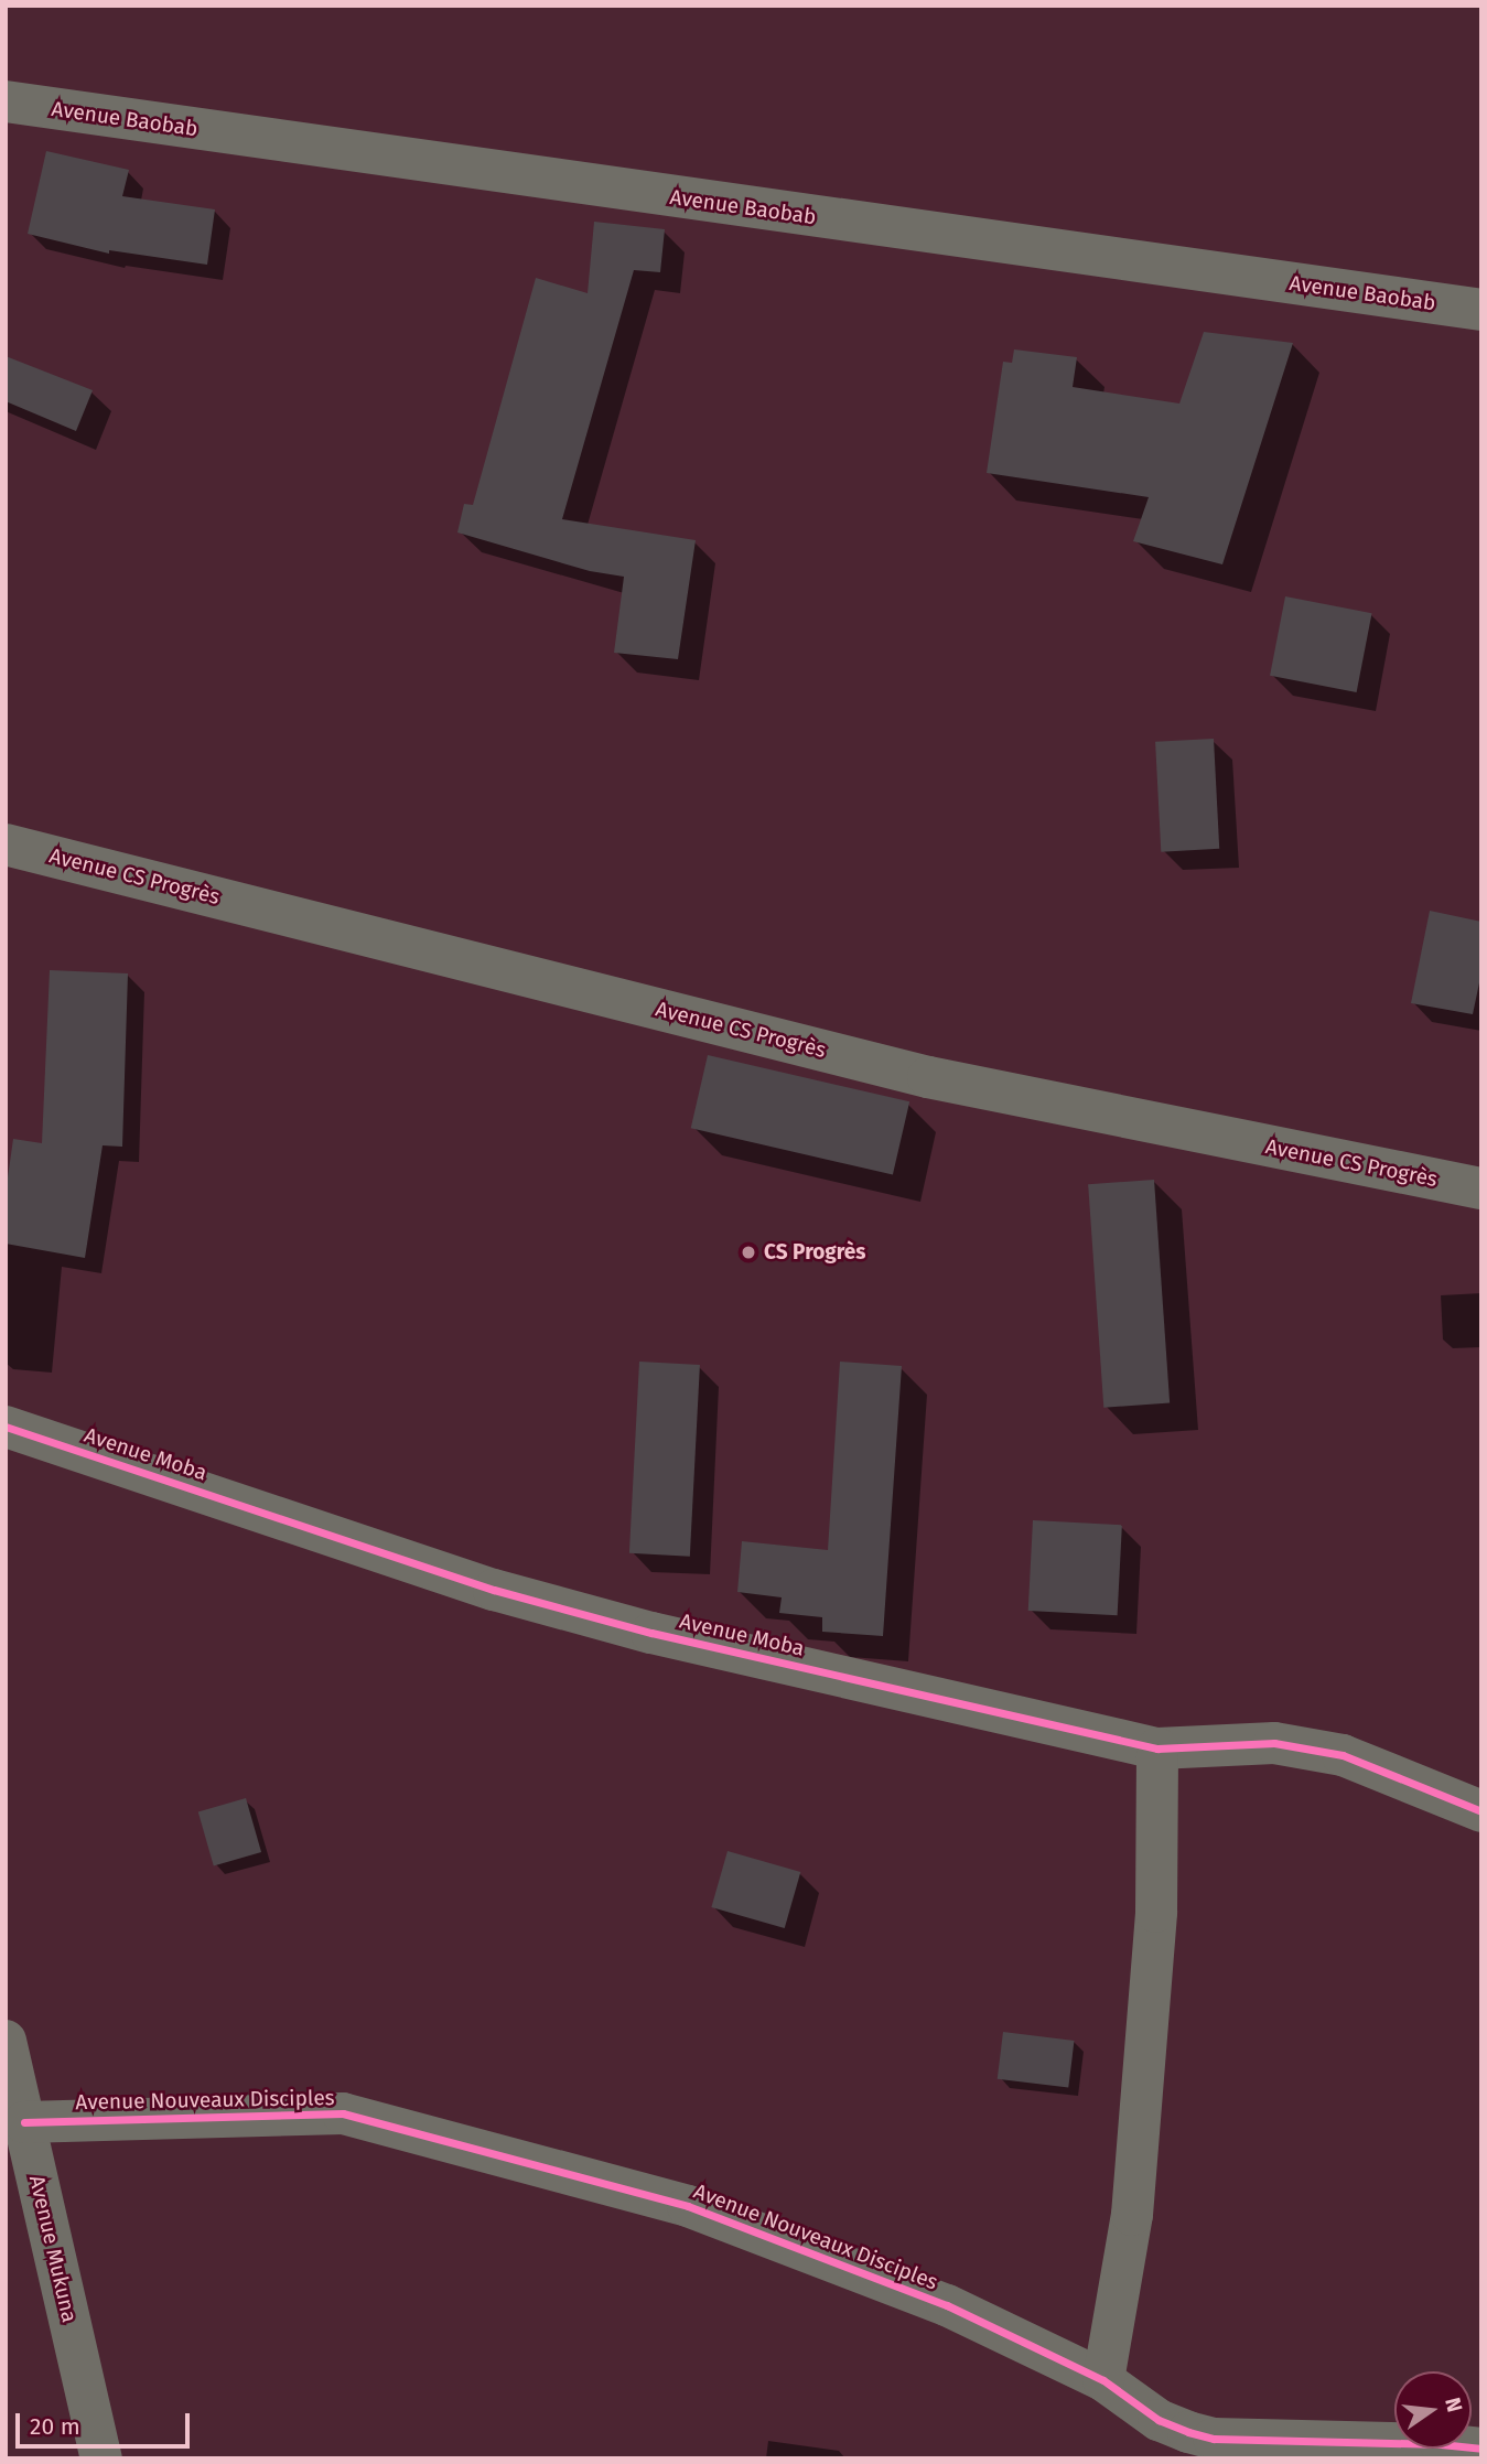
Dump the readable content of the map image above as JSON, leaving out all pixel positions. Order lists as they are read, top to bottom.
{
  "streets": {
    "street": [
      "Avenue Baobab",
      "Avenue CS Progrès",
      "Avenue Moba",
      "Avenue Nouveaux Disciples",
      "Avenue Mukuna"
    ]
  },
  "crossings": [
    ["Avenue Nouveaux Disciples", "Avenue Mukuna"]
  ],
  "places": ["CS Progrès"],
  "scale_bar": "20 m",
  "north": "right"
}
